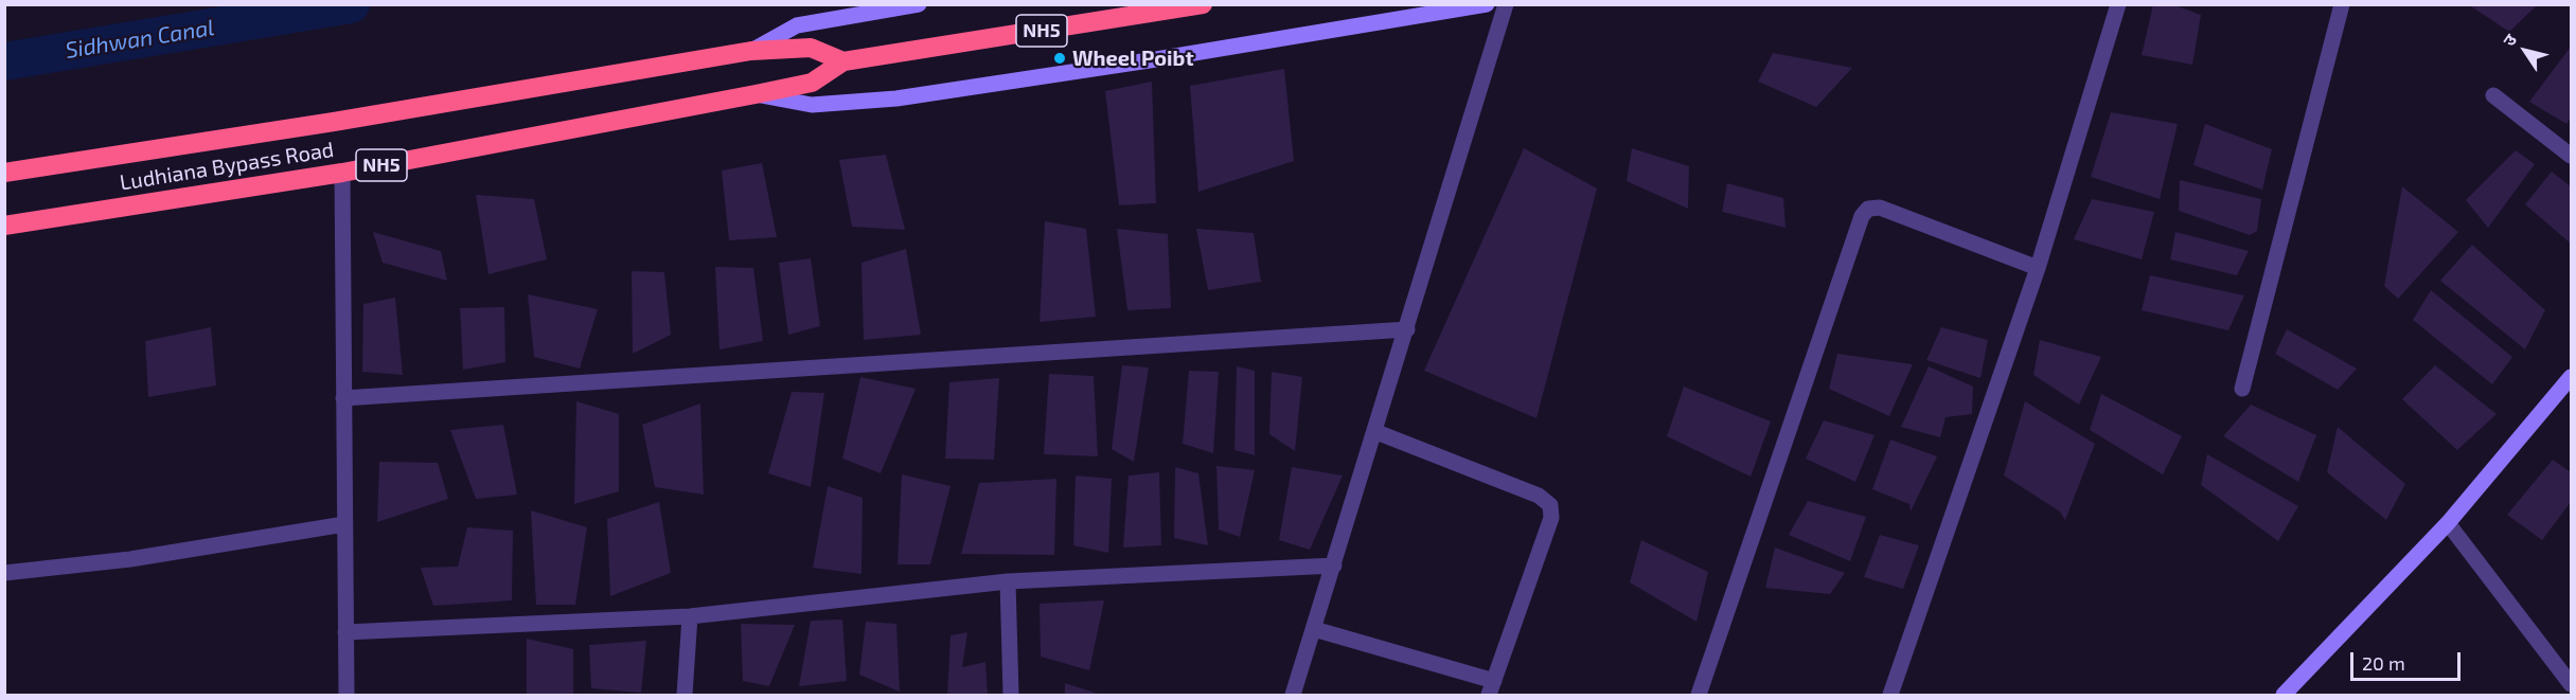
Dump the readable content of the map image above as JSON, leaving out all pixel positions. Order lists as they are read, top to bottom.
{
  "streets": {
    "highway": ["NH5", "Ludhiana Bypass Road"]
  },
  "crossings": [
    ["NH5", "Ludhiana Bypass Road"]
  ],
  "water": ["Sidhwan Canal"],
  "places": ["Wheel Poibt"],
  "scale_bar": "20 m",
  "north": "top left"
}
